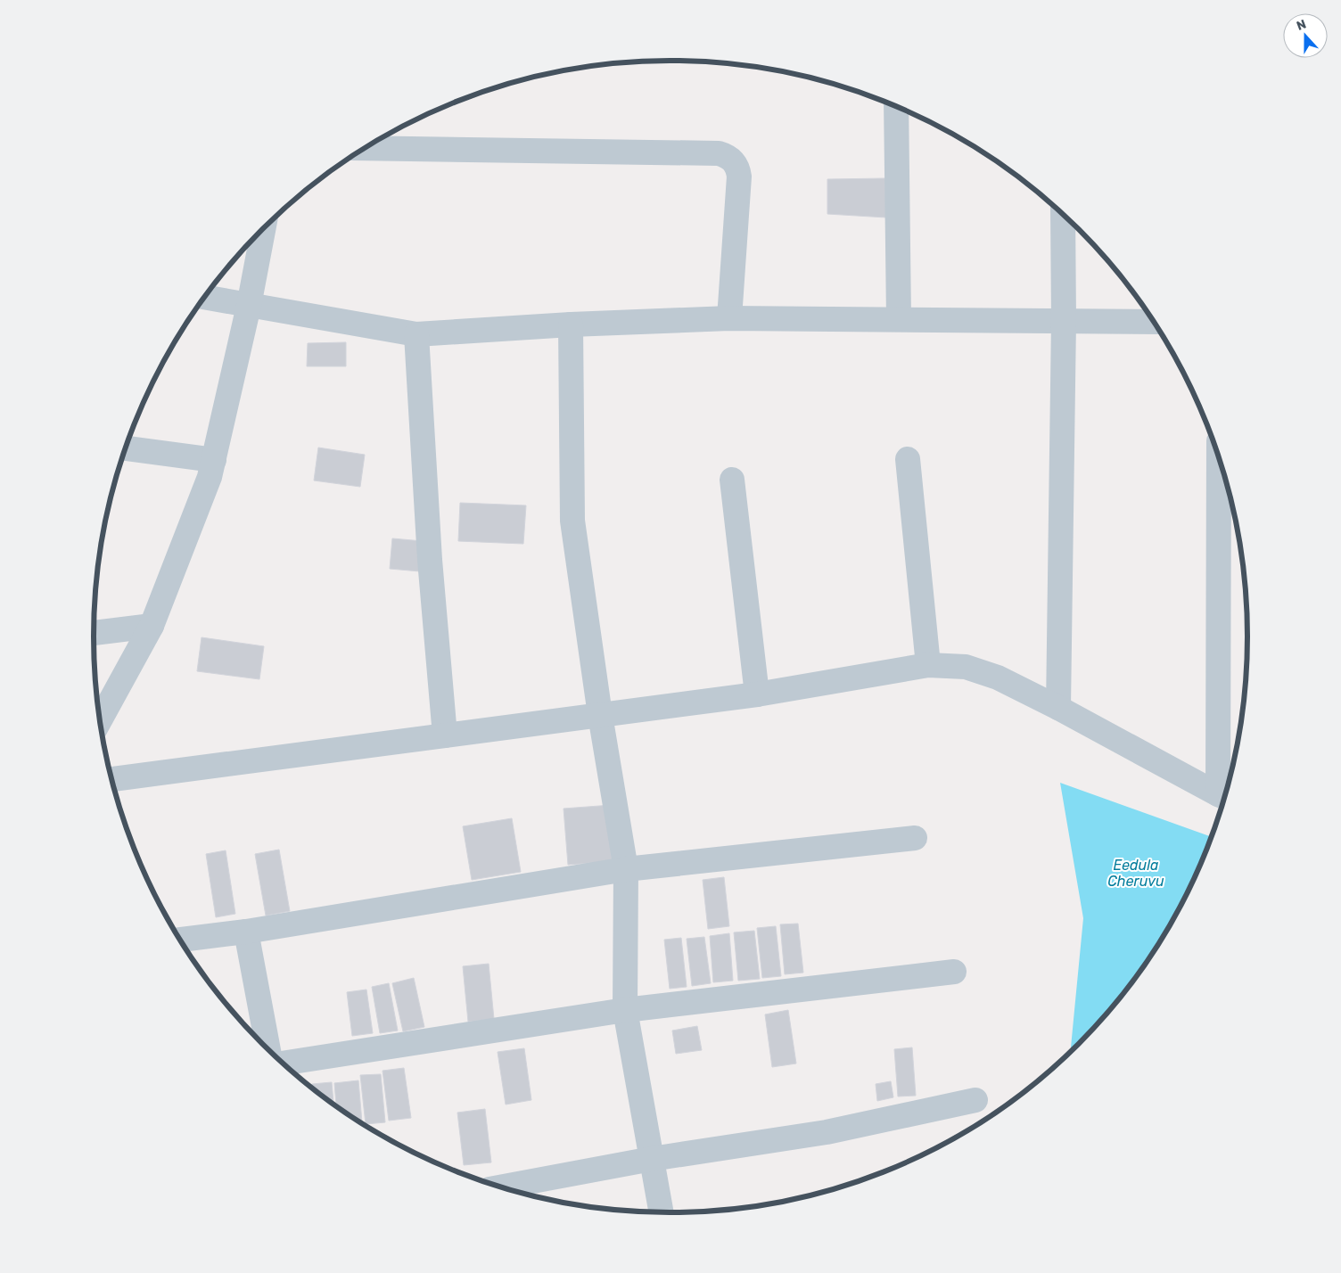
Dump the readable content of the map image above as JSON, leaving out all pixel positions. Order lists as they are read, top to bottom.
{
  "water": ["Eedula Cheruvu"],
  "north": "top"
}
